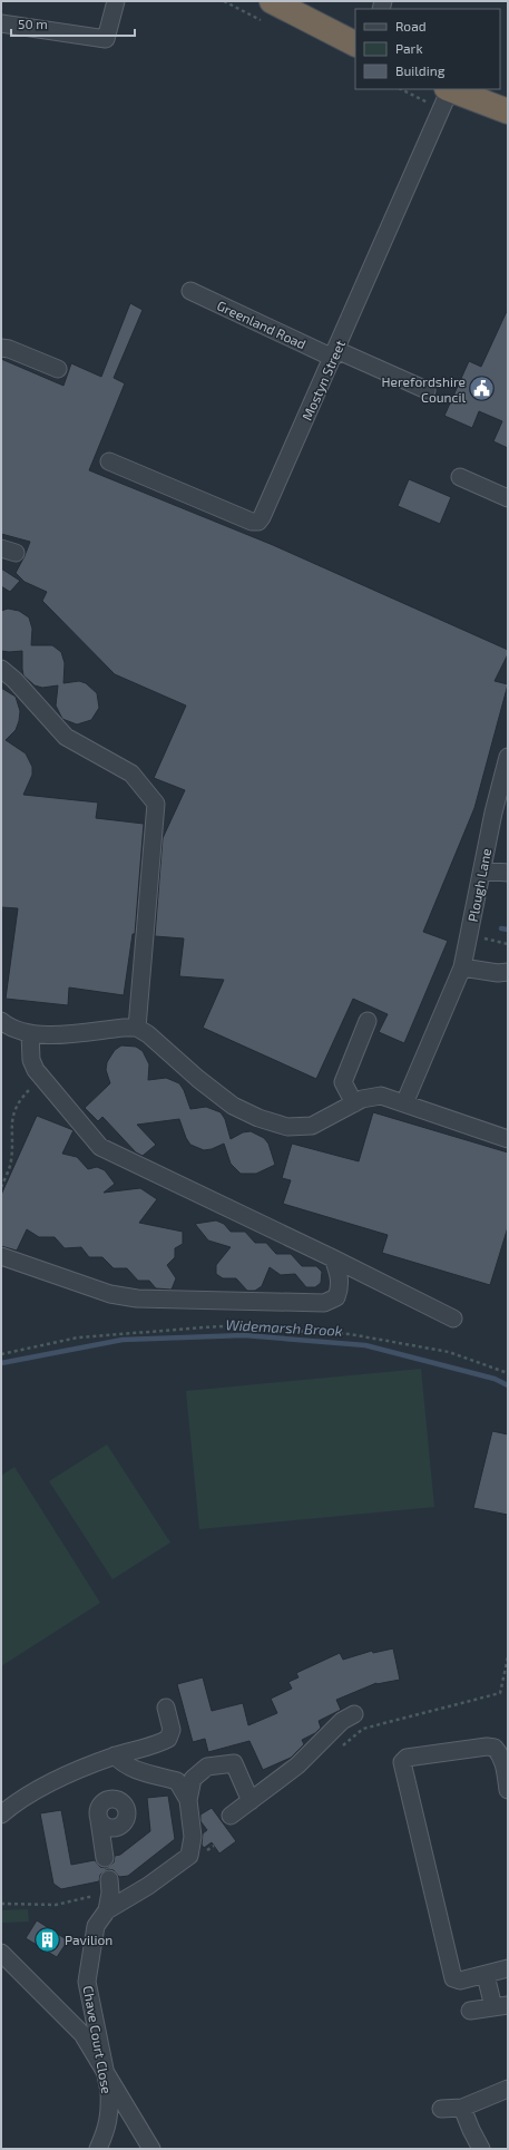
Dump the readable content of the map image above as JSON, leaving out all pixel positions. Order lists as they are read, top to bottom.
{
  "streets": {
    "street": [
      "Greenland Road",
      "Mostyn Street",
      "Plough Lane",
      "Chave Court Close"
    ]
  },
  "crossings": [
    ["Greenland Road", "Mostyn Street"]
  ],
  "water": ["Widemarsh Brook"],
  "places": {
    "public building": ["Herefordshire Council"],
    "building": ["Pavilion"]
  },
  "legend": ["Road", "Park", "Building"],
  "scale_bar": "50 m"
}
